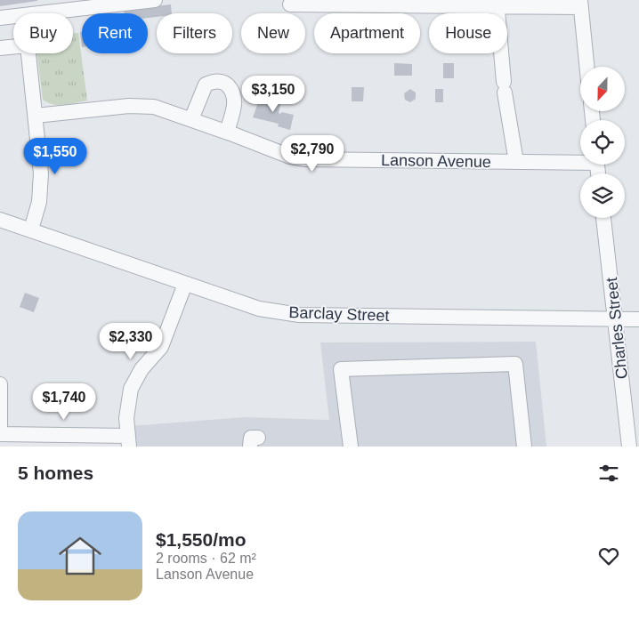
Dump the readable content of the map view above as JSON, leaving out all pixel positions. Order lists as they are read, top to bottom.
{
  "streets": {
    "street": ["Lanson Avenue", "Barclay Street", "Charles Street"]
  },
  "crossings": [
    ["Barclay Street", "Charles Street"]
  ],
  "north": "bottom",
  "page": {
    "chip": [
      "Buy",
      "Rent",
      "Filters",
      "New",
      "Apartment",
      "House"
    ],
    "price": [
      "$3,150",
      "$2,790",
      "$1,550",
      "$2,330",
      "$1,740"
    ],
    "heading": "5 homes",
    "list": [
      {
        "name": "$1,550/mo",
        "note": "2 rooms · 62 m² · Lanson Avenue"
      }
    ]
  }
}
